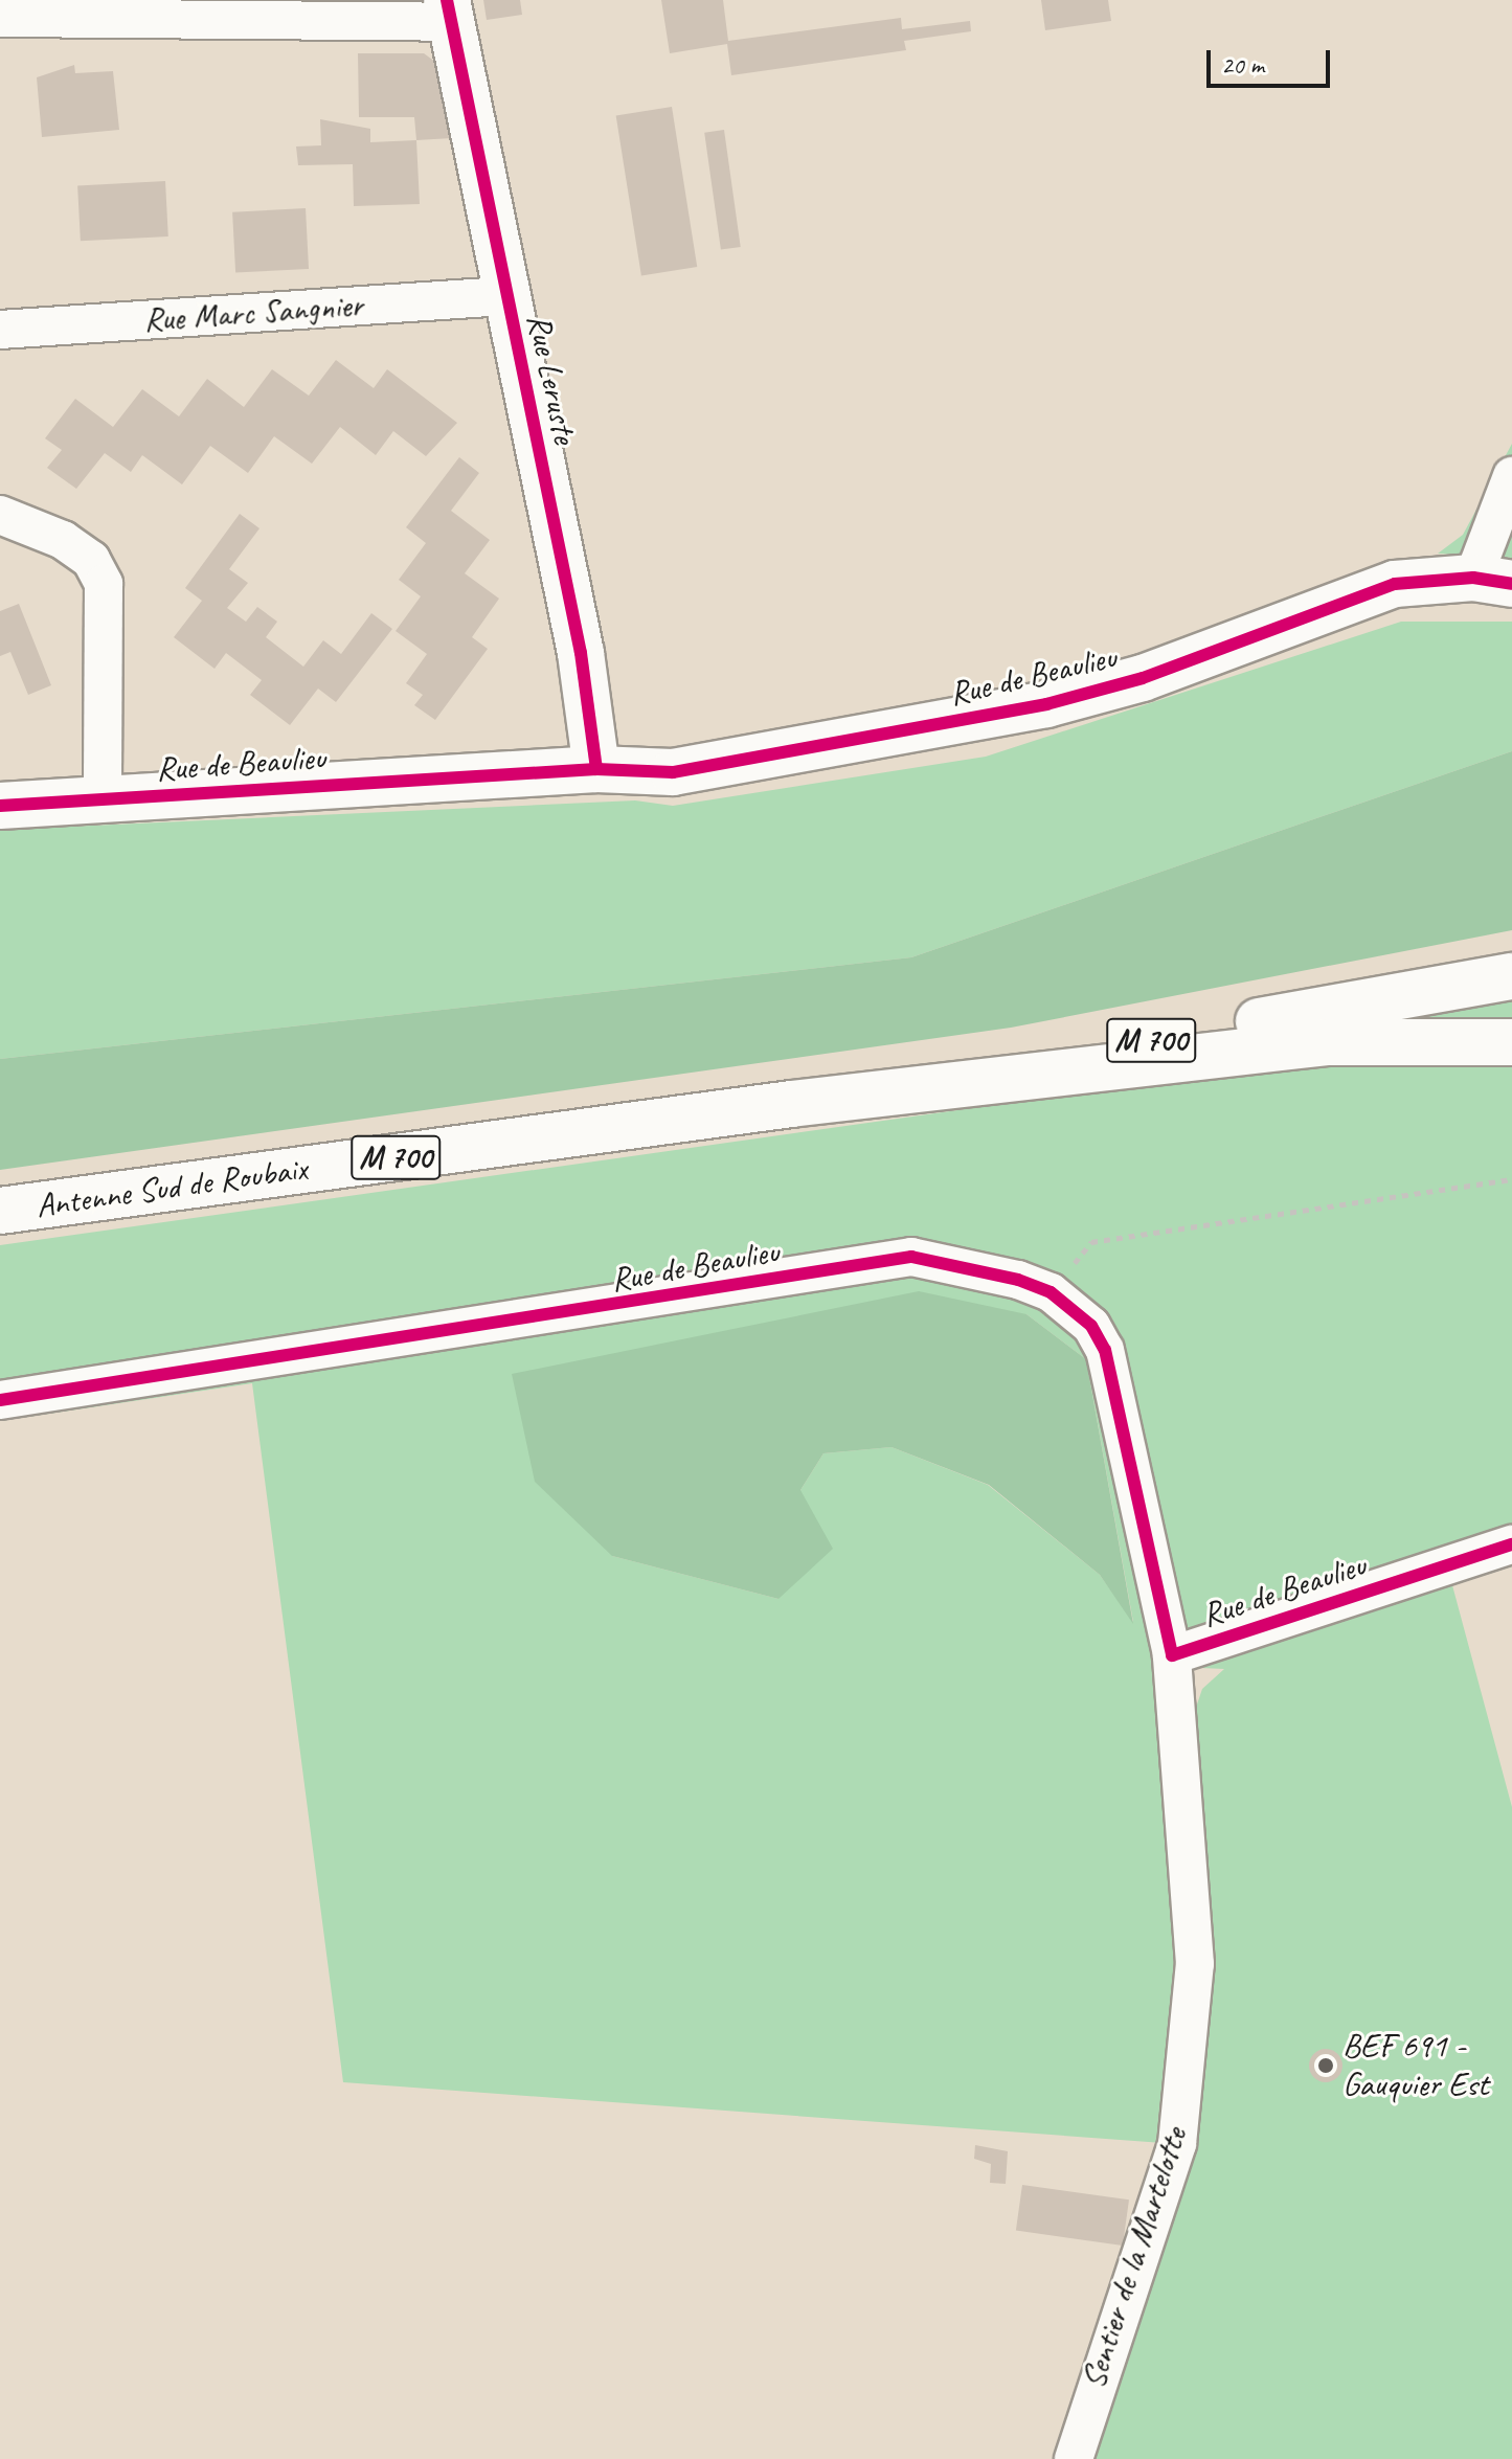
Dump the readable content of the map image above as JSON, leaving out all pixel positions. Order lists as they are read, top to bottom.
{
  "streets": {
    "main road": [
      "Rue Leruste",
      "Rue de Beaulieu",
      "M 700",
      "Antenne Sud de Roubaix"
    ],
    "street": ["Rue Marc Sangnier", "Sentier de la Martelotte"]
  },
  "crossings": [
    ["Rue Marc Sangnier", "Rue Leruste"],
    ["Rue Leruste", "Rue de Beaulieu"],
    ["Rue de Beaulieu", "Sentier de la Martelotte"],
    ["M 700", "Antenne Sud de Roubaix"]
  ],
  "places": ["BEF 691 - Gauquier Est"],
  "scale_bar": "20 m"
}
